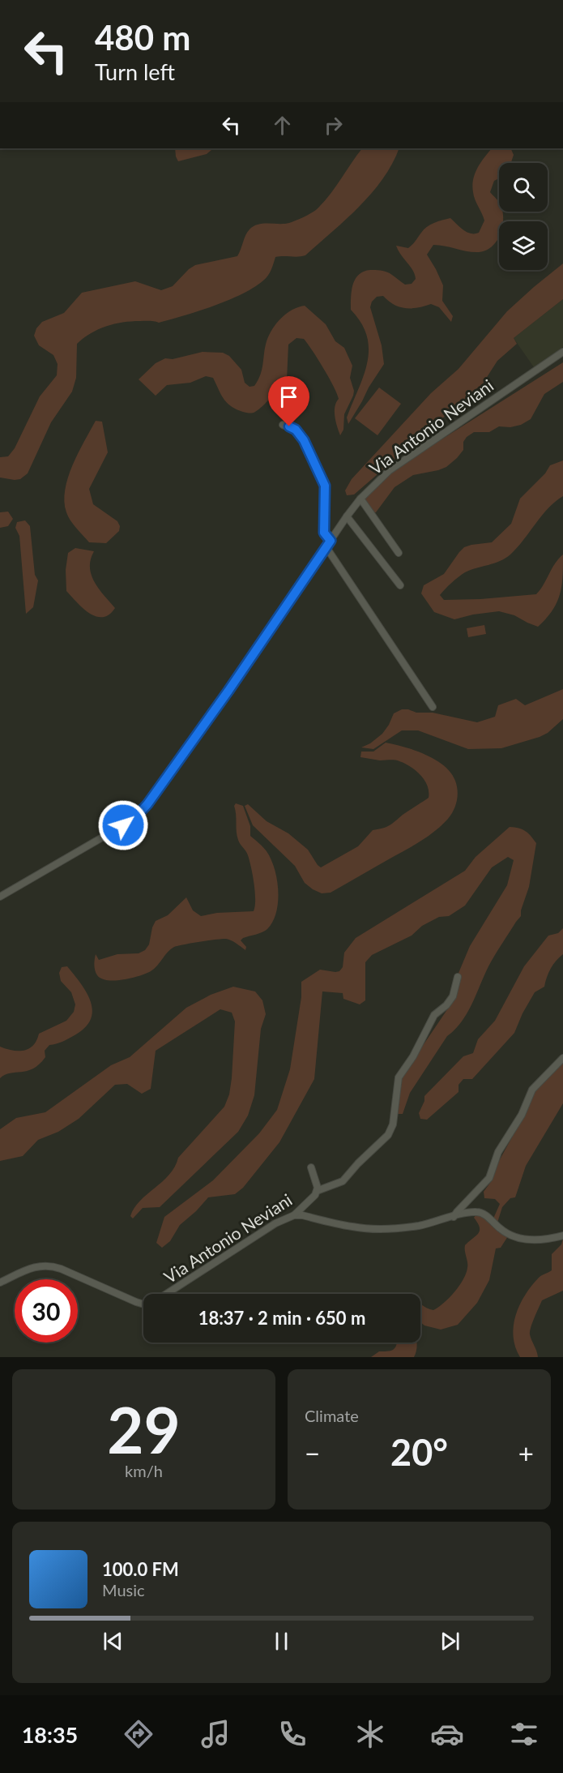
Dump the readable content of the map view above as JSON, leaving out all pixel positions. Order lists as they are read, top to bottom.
{
  "streets": {
    "street": ["Via Antonio Neviani"]
  },
  "page": {
    "turn": ["480 m", "Turn left"],
    "limit": "30",
    "trip": "18:37 · 2 min · 650 m",
    "tile": [
      ["29", "km/h"],
      "Climate"
    ],
    "heat": ["−", "20°", "+"],
    "song": ["100.0 FM", "Music"],
    "tabs": "18:35"
  }
}
